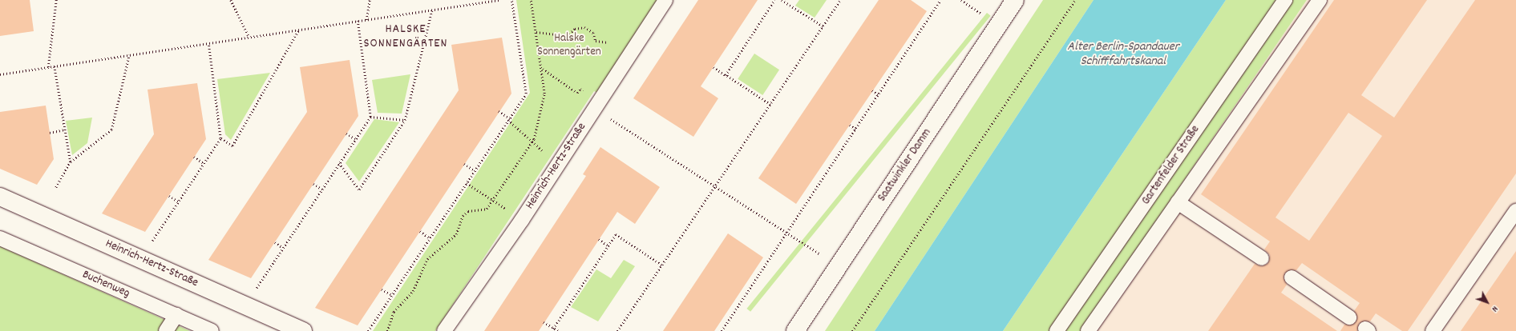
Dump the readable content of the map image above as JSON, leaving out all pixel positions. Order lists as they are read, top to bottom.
{
  "streets": {
    "main road": ["Saatwinkler Damm", "Heinrich-Hertz-Straße"],
    "lane": ["Gartenfelder Straße", "Buchenweg"]
  },
  "districts": ["HALSKE SONNENGÄRTEN"],
  "water": ["Alter Berlin-Spandauer Schifffahrtskanal"],
  "parks": ["Halske Sonnengärten"],
  "north": "bottom right"
}
